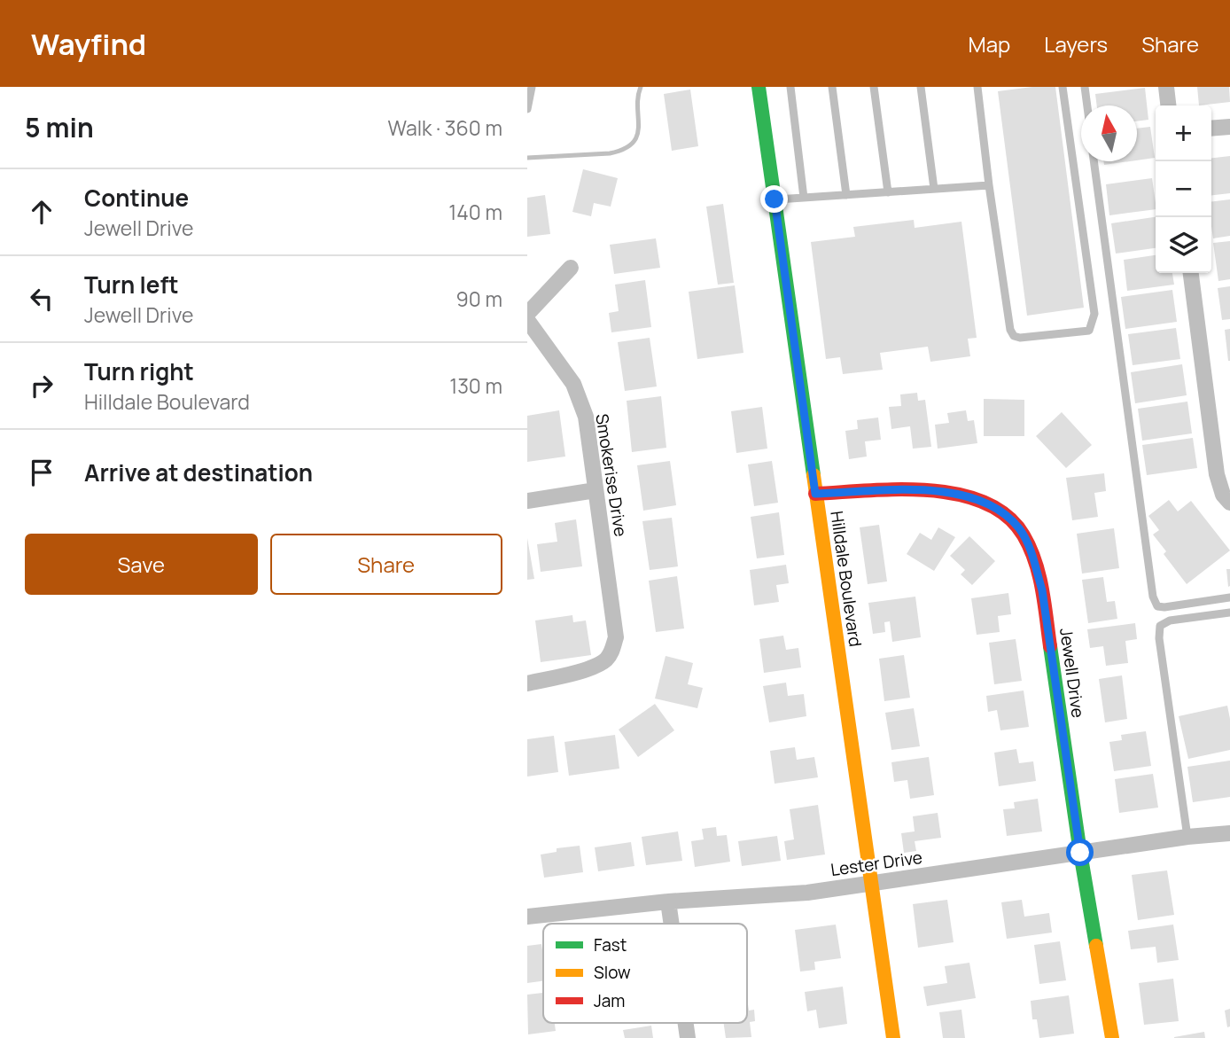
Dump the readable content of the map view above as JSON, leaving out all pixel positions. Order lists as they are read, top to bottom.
{
  "streets": {
    "street": [
      "Smokerise Drive",
      "Hilldale Boulevard",
      "Jewell Drive",
      "Lester Drive"
    ]
  },
  "crossings": [
    ["Hilldale Boulevard", "Jewell Drive"],
    ["Hilldale Boulevard", "Lester Drive"],
    ["Jewell Drive", "Lester Drive"]
  ],
  "legend": ["Fast", "Slow", "Jam"],
  "north": "top",
  "page": {
    "header": "Wayfind",
    "nav": ["Map", "Layers", "Share"],
    "heading": ["5 min", "Walk · 360 m"],
    "map_buttons": ["+", "−"],
    "list": [
      ["Continue", "Jewell Drive", "140 m"],
      ["Turn left", "Jewell Drive", "90 m"],
      ["Turn right", "Hilldale Boulevard", "130 m"],
      "Arrive at destination"
    ],
    "buttons": ["Save", "Share"]
  }
}
